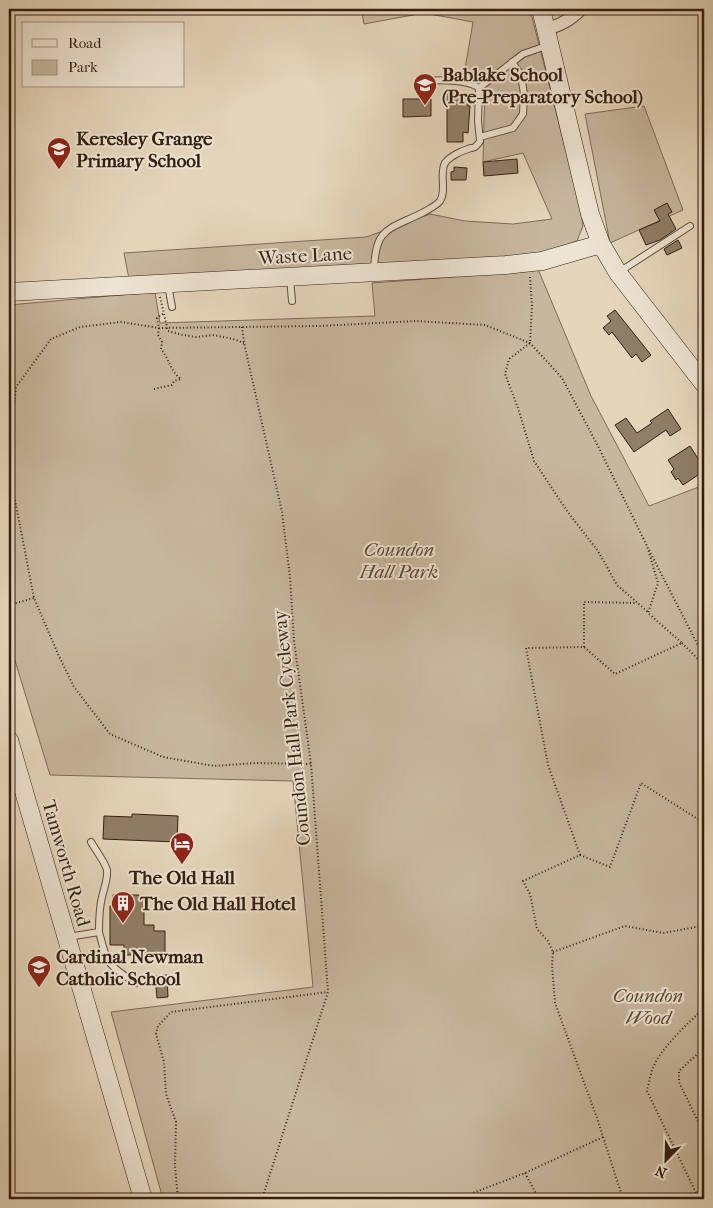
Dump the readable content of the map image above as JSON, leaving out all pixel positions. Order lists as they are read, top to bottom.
{
  "streets": {
    "street": ["Waste Lane", "Tamworth Road"],
    "path": ["Coundon Hall Park Cycleway"]
  },
  "parks": ["Coundon Hall Park", "Coundon Wood"],
  "places": {
    "school or university": ["Bablake School (Pre-Preparatory School)", "Keresley Grange Primary School", "Cardinal Newman Catholic School"],
    "hotel": ["The Old Hall"],
    "building": ["The Old Hall Hotel"]
  },
  "legend": ["Road", "Park"],
  "north": "bottom left"
}
